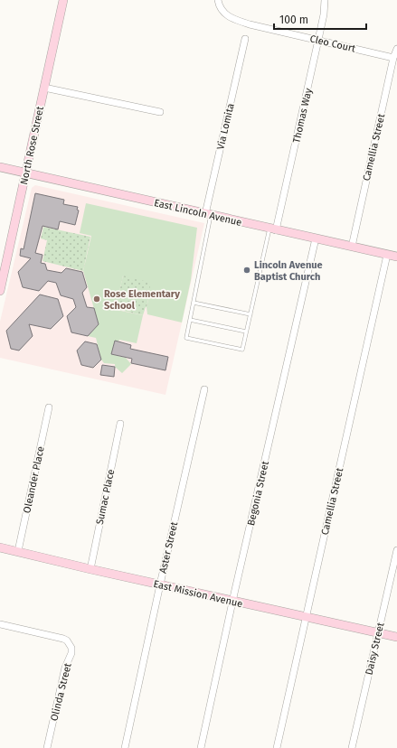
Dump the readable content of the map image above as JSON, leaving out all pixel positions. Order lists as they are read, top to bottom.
{
  "streets": {
    "main road": ["North Rose Street", "East Lincoln Avenue", "East Mission Avenue"],
    "street": [
      "Cleo Court",
      "Thomas Way",
      "Via Lomita",
      "Camellia Street",
      "Oleander Place",
      "Begonia Street",
      "Sumac Place",
      "Aster Street",
      "Daisy Street",
      "Olinda Street"
    ]
  },
  "crossings": [
    ["Cleo Court", "Thomas Way"],
    ["Cleo Court", "Camellia Street"],
    ["Thomas Way", "East Lincoln Avenue"],
    ["Via Lomita", "East Lincoln Avenue"],
    ["North Rose Street", "East Lincoln Avenue"],
    ["Camellia Street", "East Lincoln Avenue"],
    ["Camellia Street", "East Mission Avenue"],
    ["East Lincoln Avenue", "Begonia Street"],
    ["Oleander Place", "East Mission Avenue"],
    ["Begonia Street", "East Mission Avenue"],
    ["Sumac Place", "East Mission Avenue"],
    ["Aster Street", "East Mission Avenue"],
    ["East Mission Avenue", "Daisy Street"]
  ],
  "places": ["Lincoln Avenue Baptist Church", "Rose Elementary School"],
  "scale_bar": "100 m"
}
